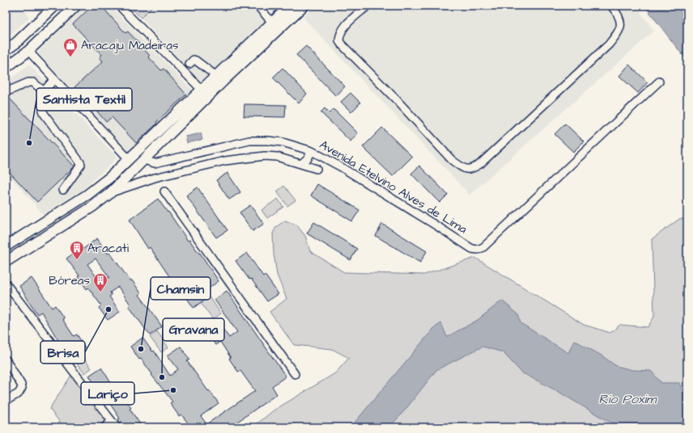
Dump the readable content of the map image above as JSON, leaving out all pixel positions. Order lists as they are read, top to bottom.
{
  "streets": {
    "main road": ["Avenida Etelvino Alves de Lima"]
  },
  "water": ["Rio Poxim"],
  "places": {
    "shop": ["Aracaju Madeiras"],
    "other": [
      "Santista Textil",
      "Brisa",
      "Chamsin",
      "Gravana",
      "Lariço"
    ],
    "building": ["Aracati", "Bóreas"]
  }
}
